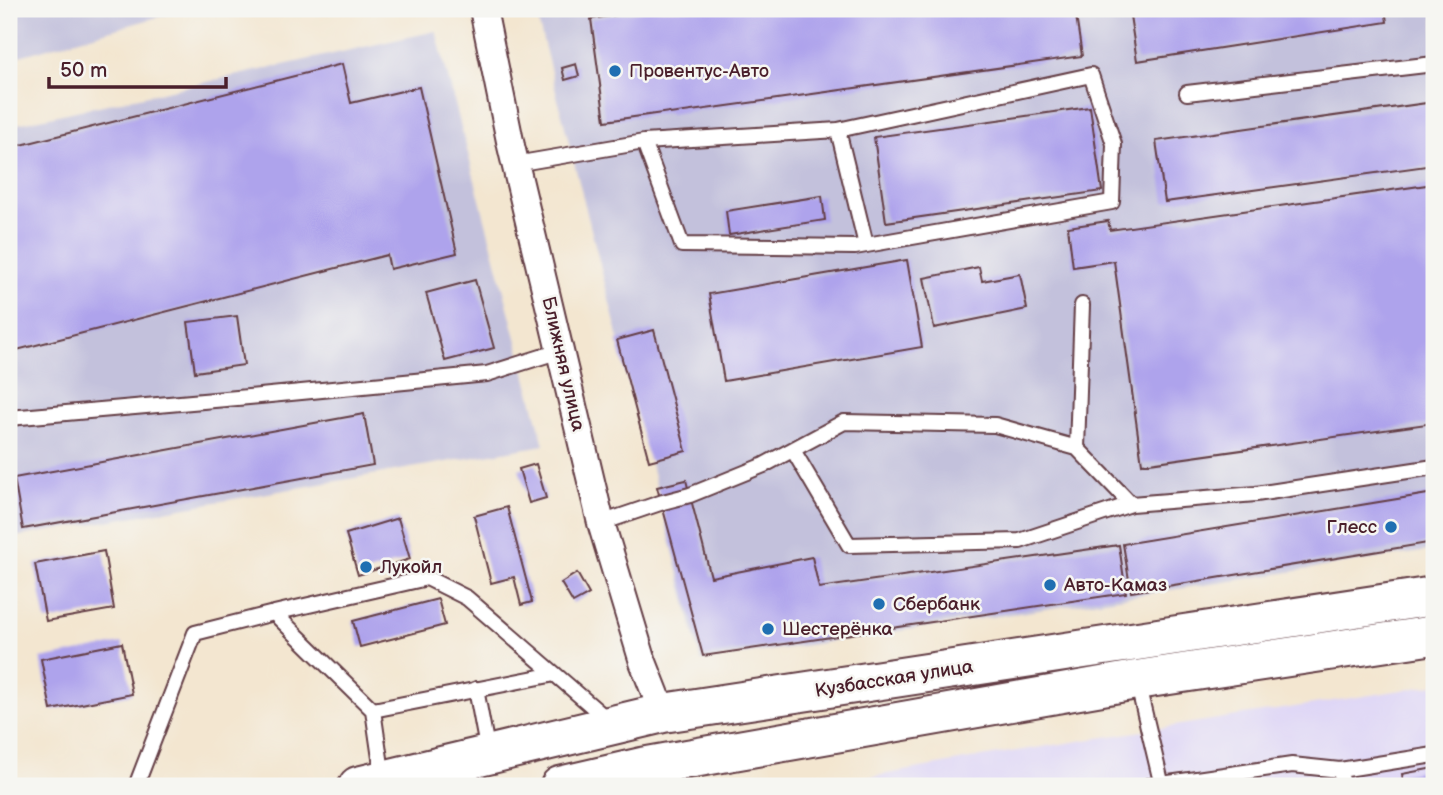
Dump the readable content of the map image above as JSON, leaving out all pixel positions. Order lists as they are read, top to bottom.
{
  "streets": {
    "main road": ["Кузбасская улица"],
    "street": ["Ближняя улица"]
  },
  "crossings": [
    ["Ближняя улица", "Кузбасская улица"]
  ],
  "places": [
    "Провентус-Авто",
    "Глесс",
    "Лукойл",
    "Авто-Камаз",
    "Сбербанк",
    "Шестерёнка"
  ],
  "scale_bar": "50 m"
}
